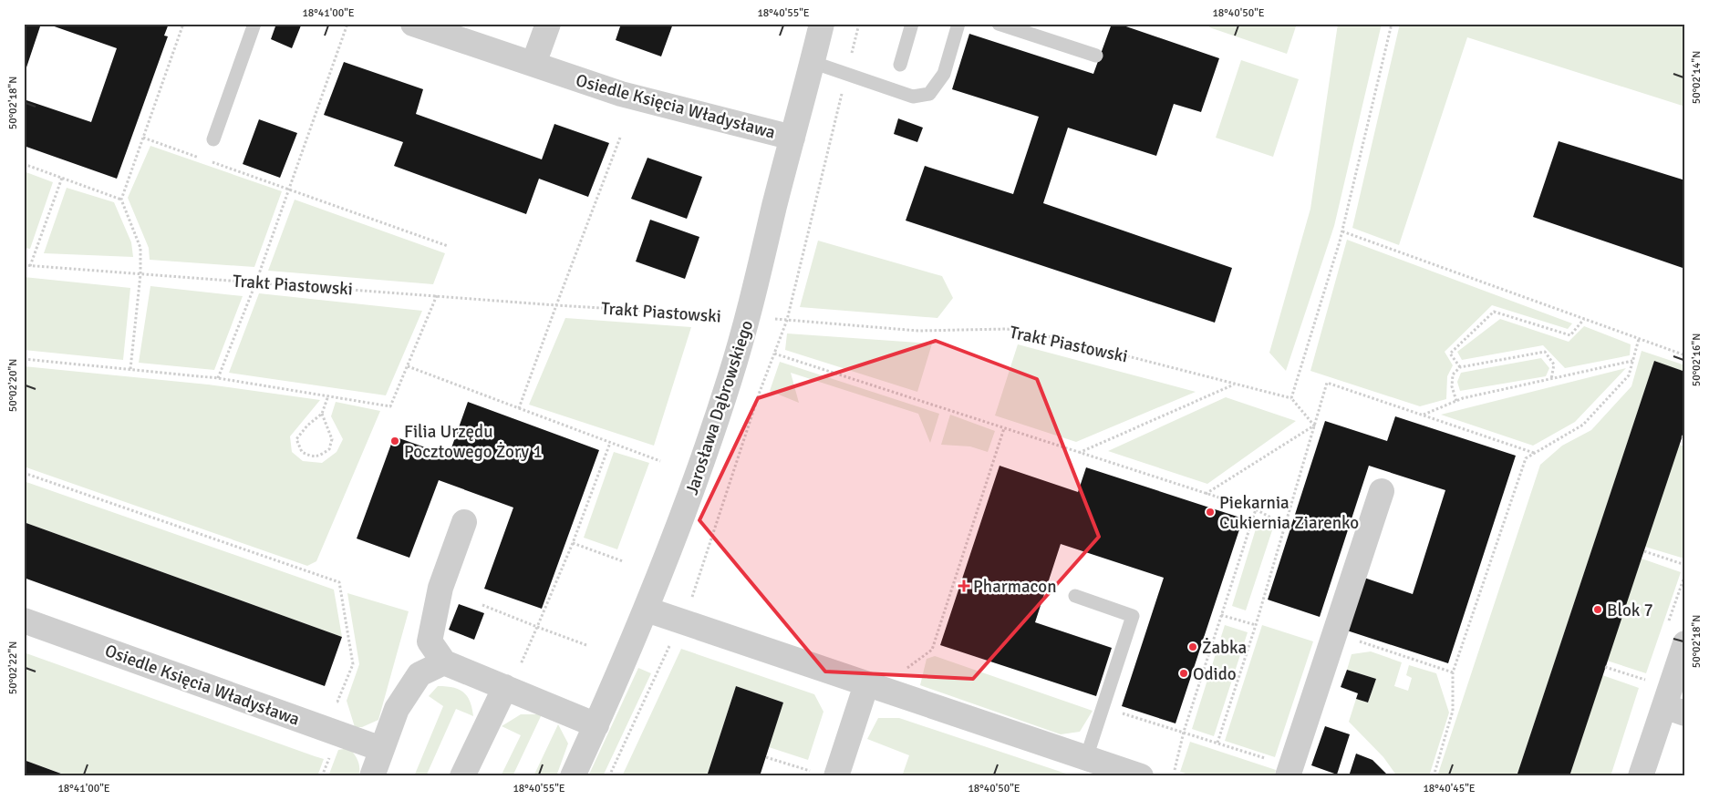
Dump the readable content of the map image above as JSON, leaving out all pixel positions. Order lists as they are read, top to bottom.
{
  "streets": {
    "street": ["Osiedle Księcia Władysława", "Jarosława Dąbrowskiego"],
    "path": ["Trakt Piastowski"]
  },
  "crossings": [
    ["Osiedle Księcia Władysława", "Jarosława Dąbrowskiego"],
    ["Trakt Piastowski", "Jarosława Dąbrowskiego"]
  ],
  "places": {
    "other": [
      "Filia Urzędu Pocztowego Żory 1",
      "Piekarnia Cukiernia Ziarenko",
      "Blok 7",
      "Żabka",
      "Odido"
    ],
    "health": ["Pharmacon"]
  },
  "coordinates": [
    "18°41'00\"E",
    "18°40'55\"E",
    "18°40'50\"E",
    "50°02'14\"N",
    "50°02'18\"N",
    "50°02'16\"N",
    "50°02'20\"N",
    "50°02'22\"N",
    "18°40'45\"E"
  ]
}
